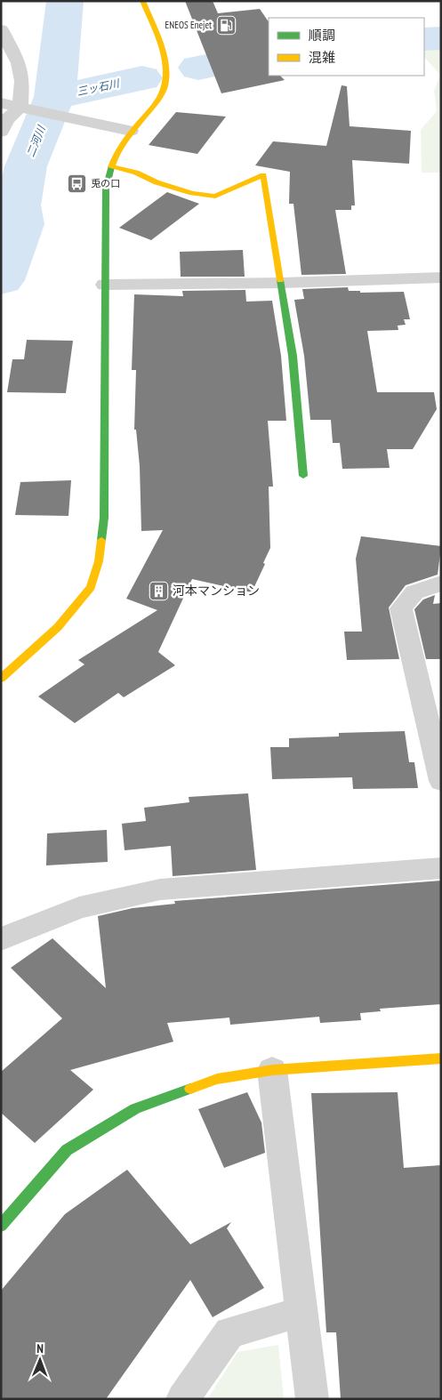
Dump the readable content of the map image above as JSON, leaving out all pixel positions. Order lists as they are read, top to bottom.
{
  "water": ["三ッ石川", "二河川"],
  "places": {
    "fuel station": ["ENEOS Enejet"],
    "bus stop": ["兎の口"],
    "building": ["河本マンション"]
  },
  "legend": ["順調", "混雑"],
  "north": "top"
}
